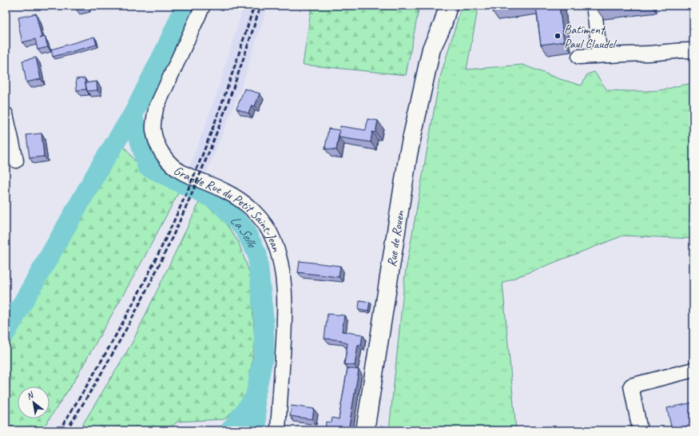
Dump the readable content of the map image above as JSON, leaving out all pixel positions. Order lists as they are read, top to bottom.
{
  "streets": {
    "main road": ["Rue de Rouen"],
    "street": ["Grande Rue du Petit Saint-Jean"]
  },
  "water": ["La Selle"],
  "places": ["Batîment Paul Claudel"],
  "north": "top left"
}
